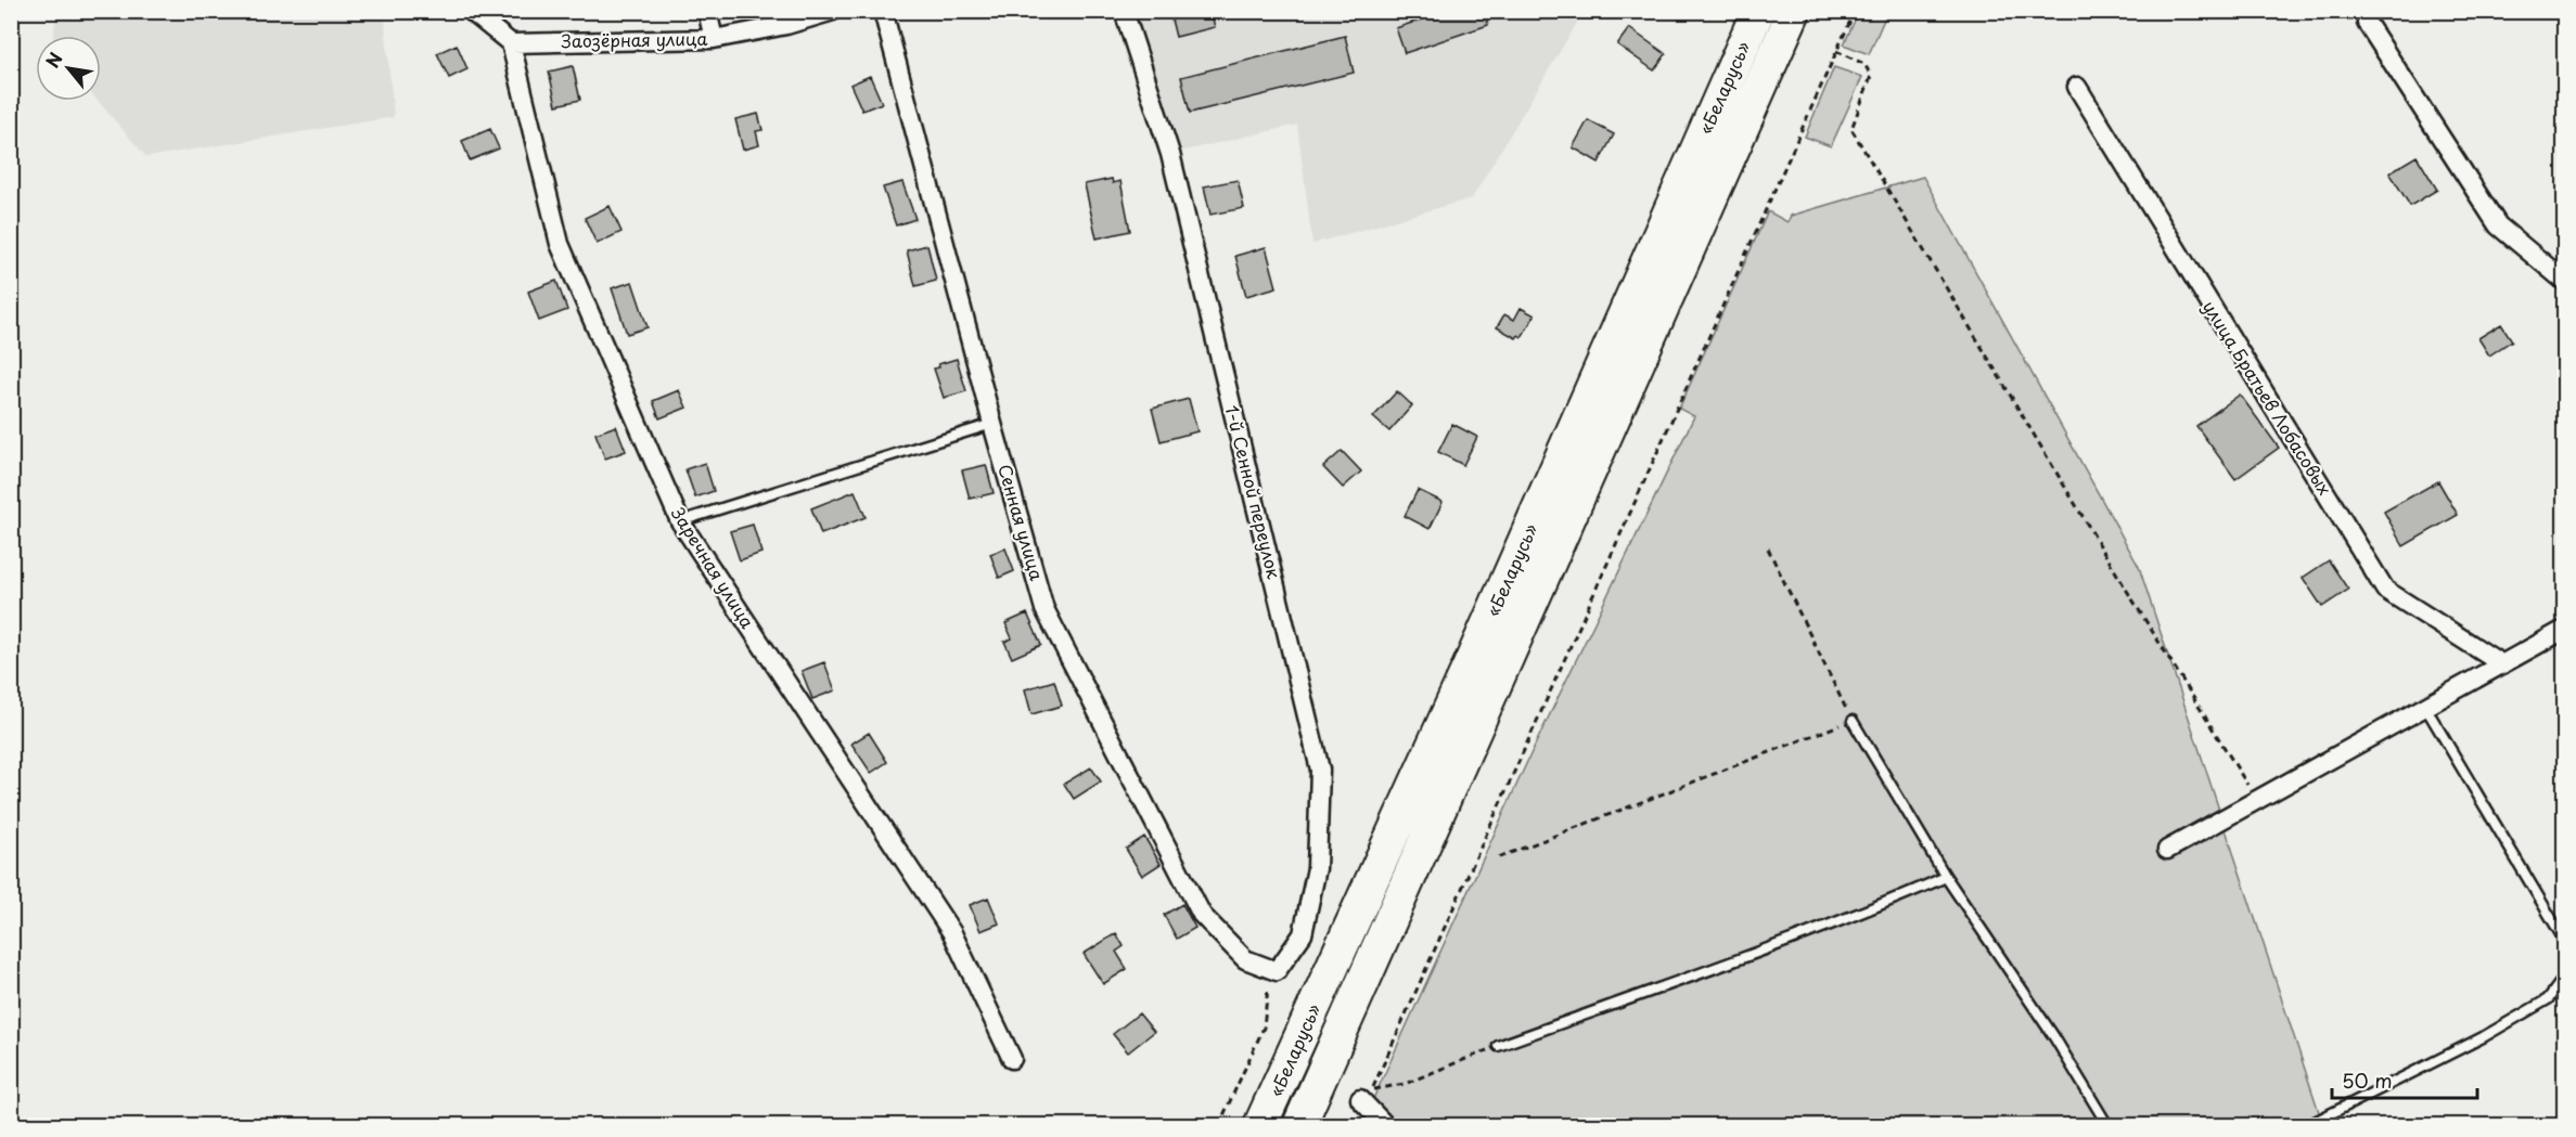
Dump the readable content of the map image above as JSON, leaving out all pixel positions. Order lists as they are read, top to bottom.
{
  "streets": {
    "highway": ["«Беларусь»"],
    "street": [
      "Заозёрная улица",
      "улица Братьев Лобасовых",
      "1-й Сенной переулок",
      "Сенная улица",
      "Заречная улица"
    ]
  },
  "crossings": [
    ["Заозёрная улица", "Заречная улица"],
    ["1-й Сенной переулок", "Сенная улица"]
  ],
  "scale_bar": "50 m",
  "north": "top left"
}
